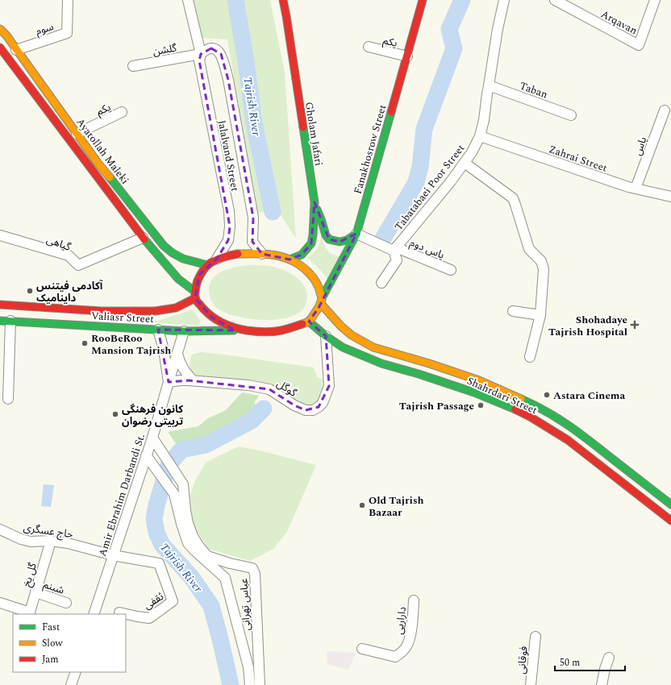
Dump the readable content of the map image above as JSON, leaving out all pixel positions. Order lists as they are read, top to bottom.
{
  "streets": {
    "main road": [
      "Gholam Jafari",
      "Fanakhosrow Street",
      "Ayatollah Maleki",
      "Valiasr Street",
      "Shahrdari Street"
    ],
    "street": [
      "Arqavan",
      "سوم",
      "یکم",
      "گلشن",
      "Taban",
      "یاس",
      "Jalalvand Street",
      "Zahrai Street",
      "Tabatabaei Poor Street",
      "گیاهی",
      "یاس دوم",
      "گوگل",
      "Amir Ebrahim Darbandi St.",
      "حاج عسگری",
      "گل یخ",
      "شبنم",
      "ثقفی",
      "عباس تهرانی",
      "داراریی",
      "فوقانی"
    ]
  },
  "crossings": [
    ["سوم", "Ayatollah Maleki"],
    ["یکم", "Fanakhosrow Street"],
    ["یکم", "Ayatollah Maleki"],
    ["گلشن", "Jalalvand Street"],
    ["Taban", "Tabatabaei Poor Street"],
    ["Gholam Jafari", "Fanakhosrow Street"],
    ["Gholam Jafari", "Ayatollah Maleki"],
    ["Gholam Jafari", "Jalalvand Street"],
    ["Gholam Jafari", "Valiasr Street"],
    ["Gholam Jafari", "Shahrdari Street"],
    ["یاس", "Zahrai Street"],
    ["Fanakhosrow Street", "Ayatollah Maleki"],
    ["Fanakhosrow Street", "Jalalvand Street"],
    ["Fanakhosrow Street", "Valiasr Street"],
    ["Fanakhosrow Street", "Shahrdari Street"],
    ["Ayatollah Maleki", "Jalalvand Street"],
    ["Ayatollah Maleki", "گیاهی"],
    ["Ayatollah Maleki", "Valiasr Street"],
    ["Ayatollah Maleki", "Shahrdari Street"],
    ["Jalalvand Street", "Valiasr Street"],
    ["Jalalvand Street", "Shahrdari Street"],
    ["Zahrai Street", "Tabatabaei Poor Street"],
    ["Tabatabaei Poor Street", "یاس دوم"],
    ["Valiasr Street", "Shahrdari Street"],
    ["Valiasr Street", "Amir Ebrahim Darbandi St."],
    ["گوگل", "Shahrdari Street"],
    ["گوگل", "Amir Ebrahim Darbandi St."],
    ["Amir Ebrahim Darbandi St.", "حاج عسگری"],
    ["Amir Ebrahim Darbandi St.", "ثقفی"],
    ["Amir Ebrahim Darbandi St.", "عباس تهرانی"],
    ["حاج عسگری", "گل یخ"],
    ["حاج عسگری", "ثقفی"],
    ["گل یخ", "شبنم"]
  ],
  "water": ["Tajrish River"],
  "places": {
    "other": [
      "آکادمی فیتنس داینامیک",
      "RooBeRoo Mansion Tajrish",
      "Astara Cinema",
      "Tajrish Passage",
      "کانون فرهنگی تربیتی رضوان",
      "Old Tajrish Bazaar"
    ],
    "health": ["Shohadaye Tajrish Hospital"]
  },
  "legend": ["Fast", "Slow", "Jam"],
  "scale_bar": "50 m"
}
